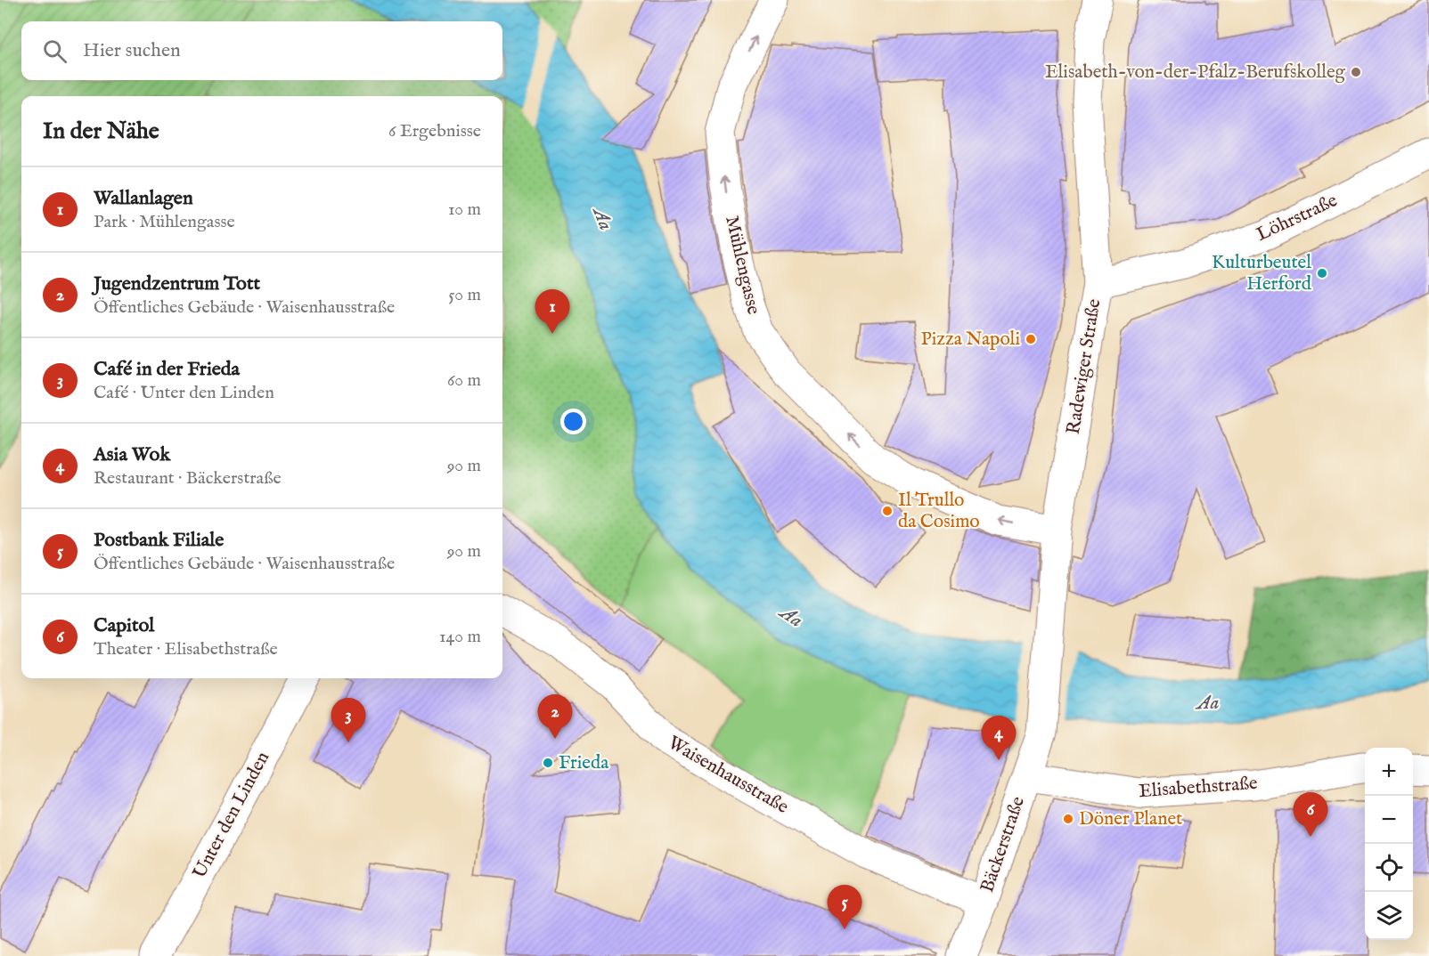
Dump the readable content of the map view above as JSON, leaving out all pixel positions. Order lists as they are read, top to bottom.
{
  "streets": {
    "street": [
      "Löhrstraße",
      "Mühlengasse",
      "Radewiger Straße",
      "Waisenhausstraße",
      "Elisabethstraße",
      "Unter den Linden",
      "Bäckerstraße"
    ]
  },
  "crossings": [
    ["Löhrstraße", "Radewiger Straße"],
    ["Mühlengasse", "Radewiger Straße"],
    ["Radewiger Straße", "Bäckerstraße"],
    ["Waisenhausstraße", "Bäckerstraße"],
    ["Elisabethstraße", "Bäckerstraße"]
  ],
  "one_way": ["Mühlengasse"],
  "water": ["Aa"],
  "places": [
    "Elisabeth-von-der-Pfalz-Berufskolleg",
    "Kulturbeutel Herford",
    "Pizza Napoli",
    "Il Trullo da Cosimo",
    "Frieda",
    "Döner Planet"
  ],
  "page": {
    "search": "Hier suchen",
    "heading": ["In der Nähe", "6 Ergebnisse"],
    "list": [
      {
        "mark": "1",
        "name": "Wallanlagen",
        "note": "Park · Mühlengasse",
        "value": "10 m"
      },
      {
        "mark": "2",
        "name": "Jugendzentrum Tott",
        "note": "Öffentliches Gebäude · Waisenhausstraße",
        "value": "50 m"
      },
      {
        "mark": "3",
        "name": "Café in der Frieda",
        "note": "Café · Unter den Linden",
        "value": "60 m"
      },
      {
        "mark": "4",
        "name": "Asia Wok",
        "note": "Restaurant · Bäckerstraße",
        "value": "90 m"
      },
      {
        "mark": "5",
        "name": "Postbank Filiale",
        "note": "Öffentliches Gebäude · Waisenhausstraße",
        "value": "90 m"
      },
      {
        "mark": "6",
        "name": "Capitol",
        "note": "Theater · Elisabethstraße",
        "value": "140 m"
      }
    ],
    "pins": [
      "1",
      "2",
      "3",
      "4",
      "6",
      "5"
    ],
    "map_buttons": ["+", "−"]
  }
}
